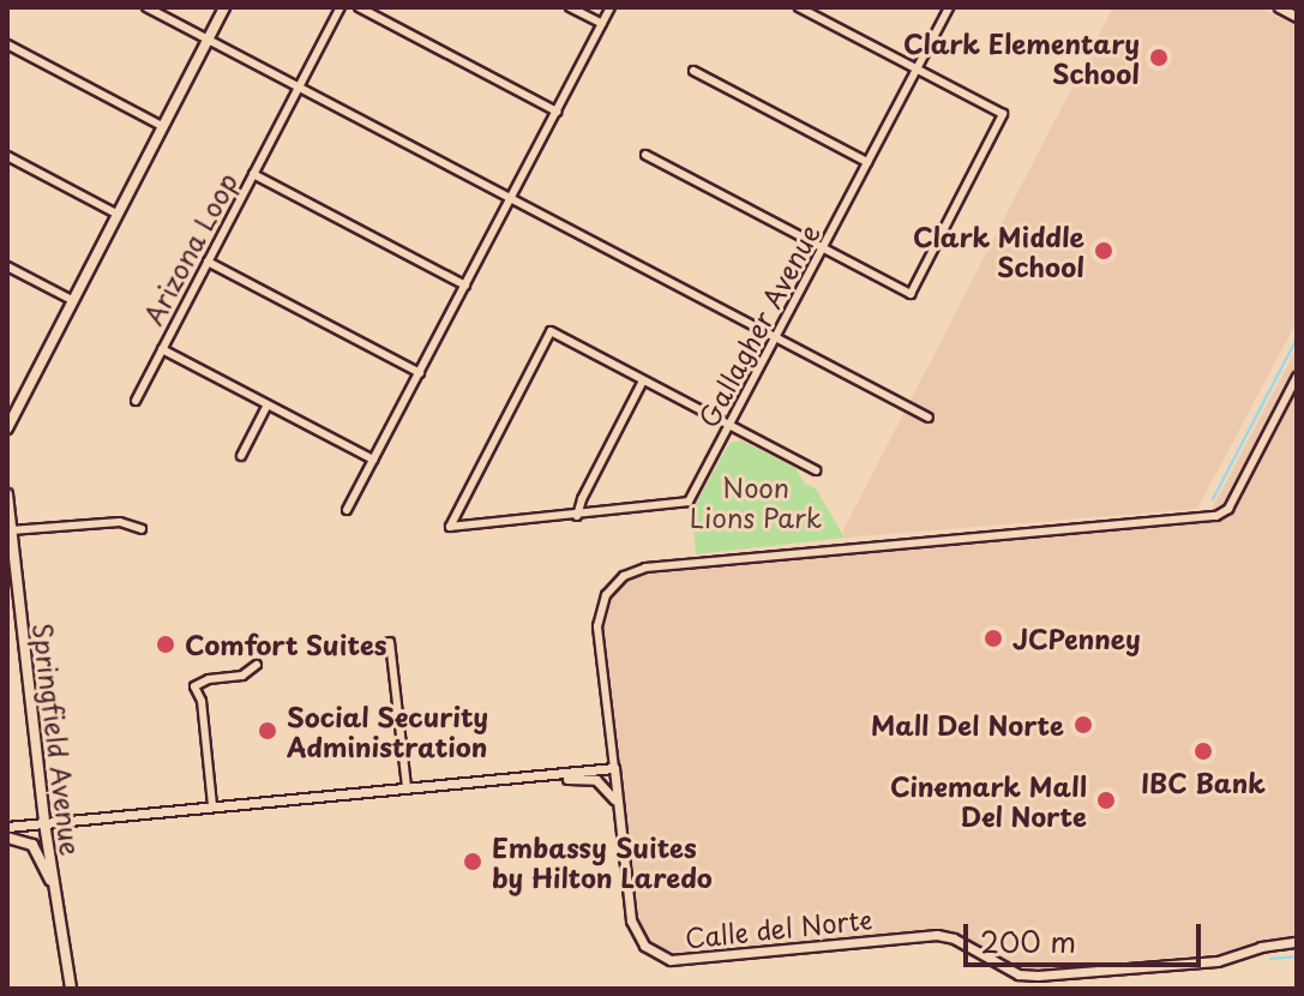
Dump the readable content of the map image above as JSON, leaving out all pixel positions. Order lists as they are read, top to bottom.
{
  "streets": {
    "main road": ["Springfield Avenue"],
    "street": ["Arizona Loop", "Gallagher Avenue", "Calle del Norte"]
  },
  "parks": ["Noon Lions Park"],
  "places": [
    "Clark Elementary School",
    "Clark Middle School",
    "JCPenney",
    "Comfort Suites",
    "Mall Del Norte",
    "Social Security Administration",
    "IBC Bank",
    "Cinemark Mall Del Norte",
    "Embassy Suites by Hilton Laredo"
  ],
  "scale_bar": "200 m"
}
